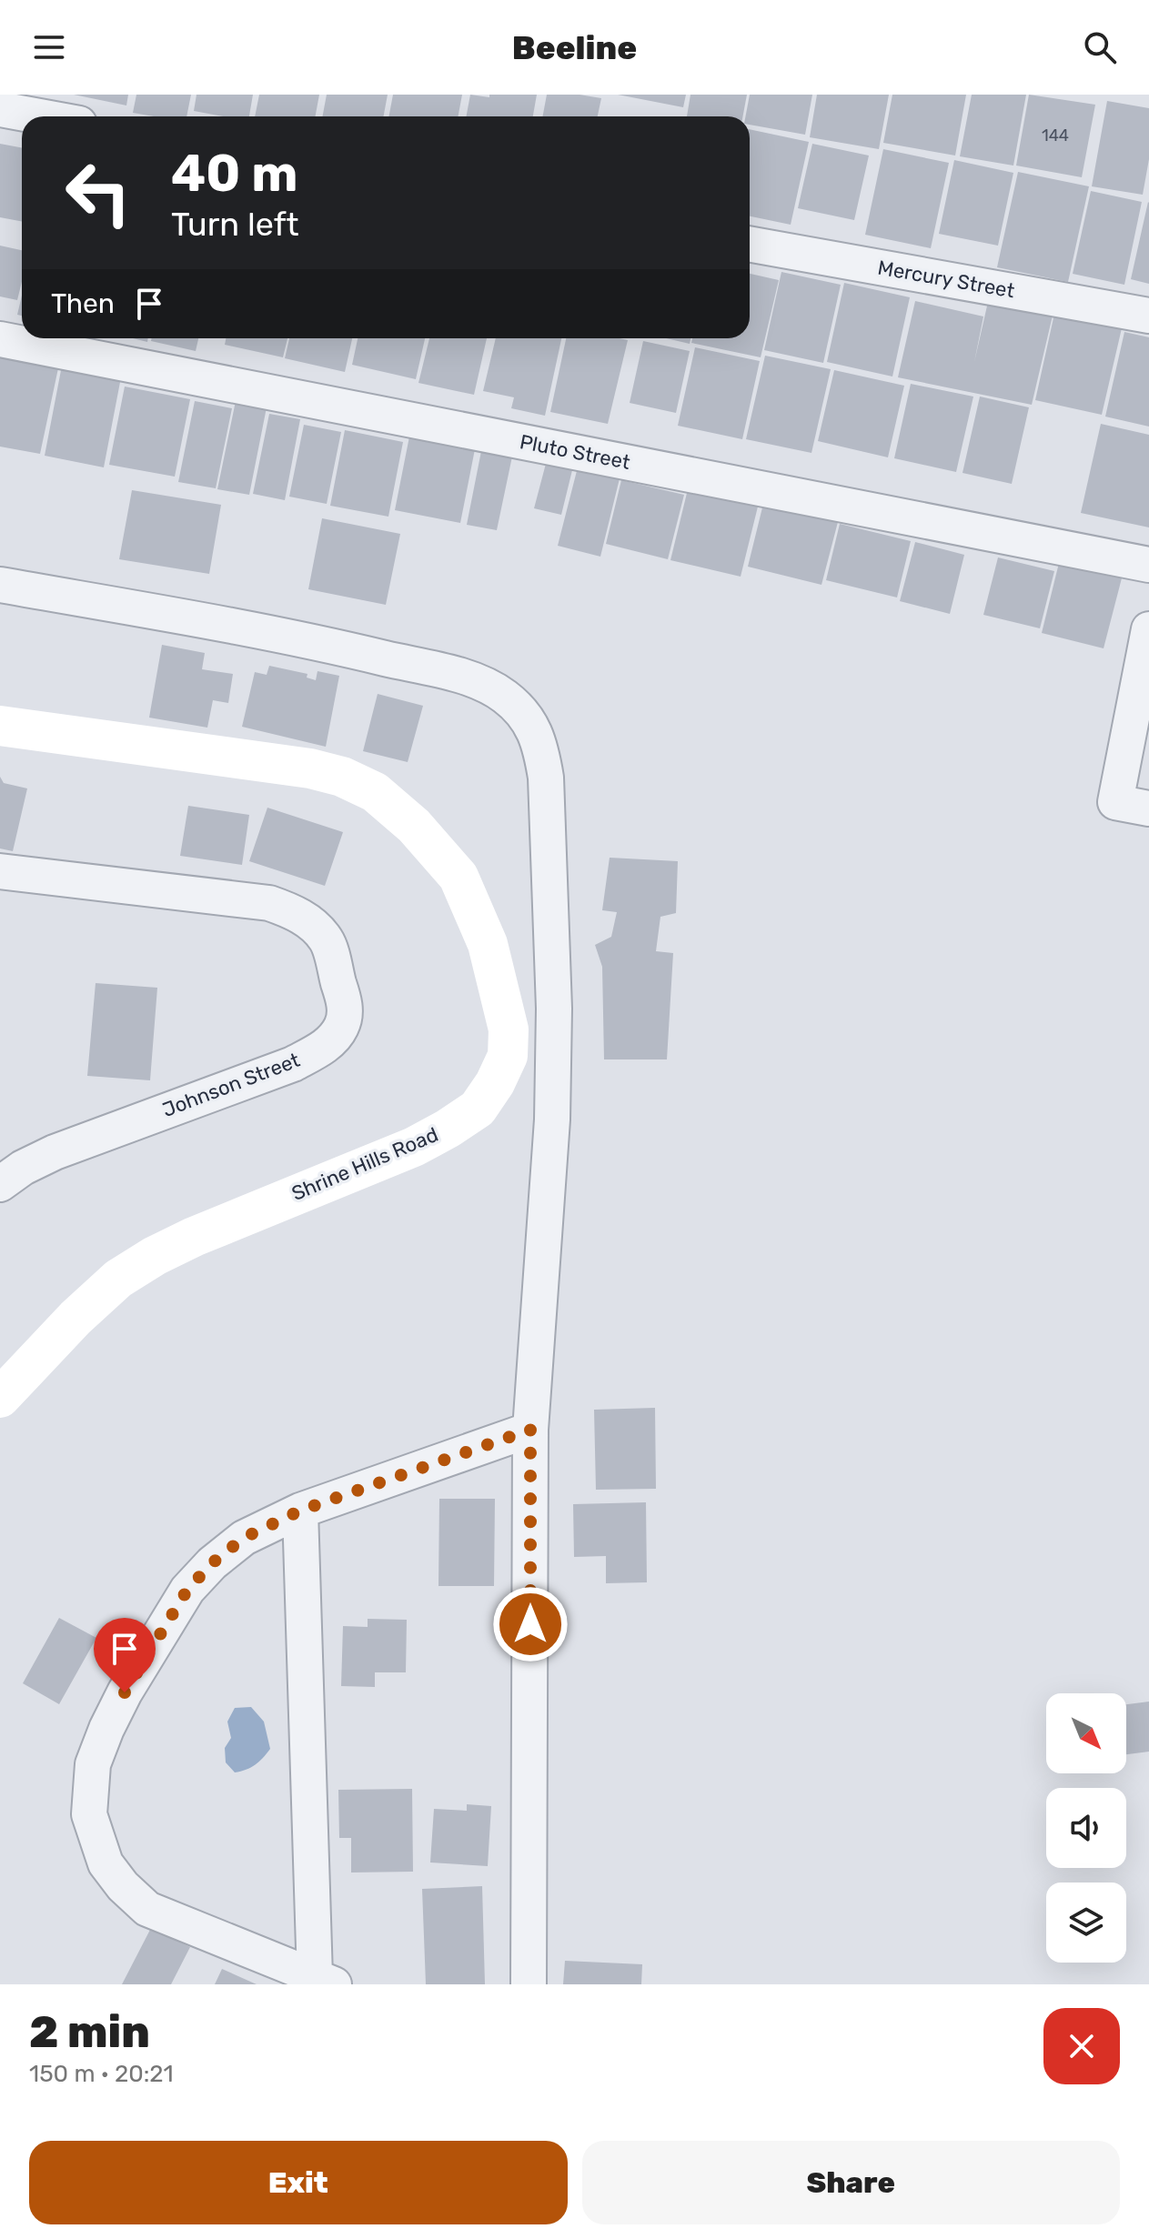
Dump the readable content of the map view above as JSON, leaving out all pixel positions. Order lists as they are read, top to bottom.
{
  "streets": {
    "street": [
      "Mercury Street",
      "Pluto Street",
      "Johnson Street",
      "Shrine Hills Road"
    ]
  },
  "house_numbers": ["144"],
  "north": "bottom right",
  "page": {
    "header": "Beeline",
    "turn": ["40 m", "Turn left"],
    "then": "Then",
    "heading": ["2 min", "150 m · 20:21"],
    "buttons": ["Exit", "Share"]
  }
}
